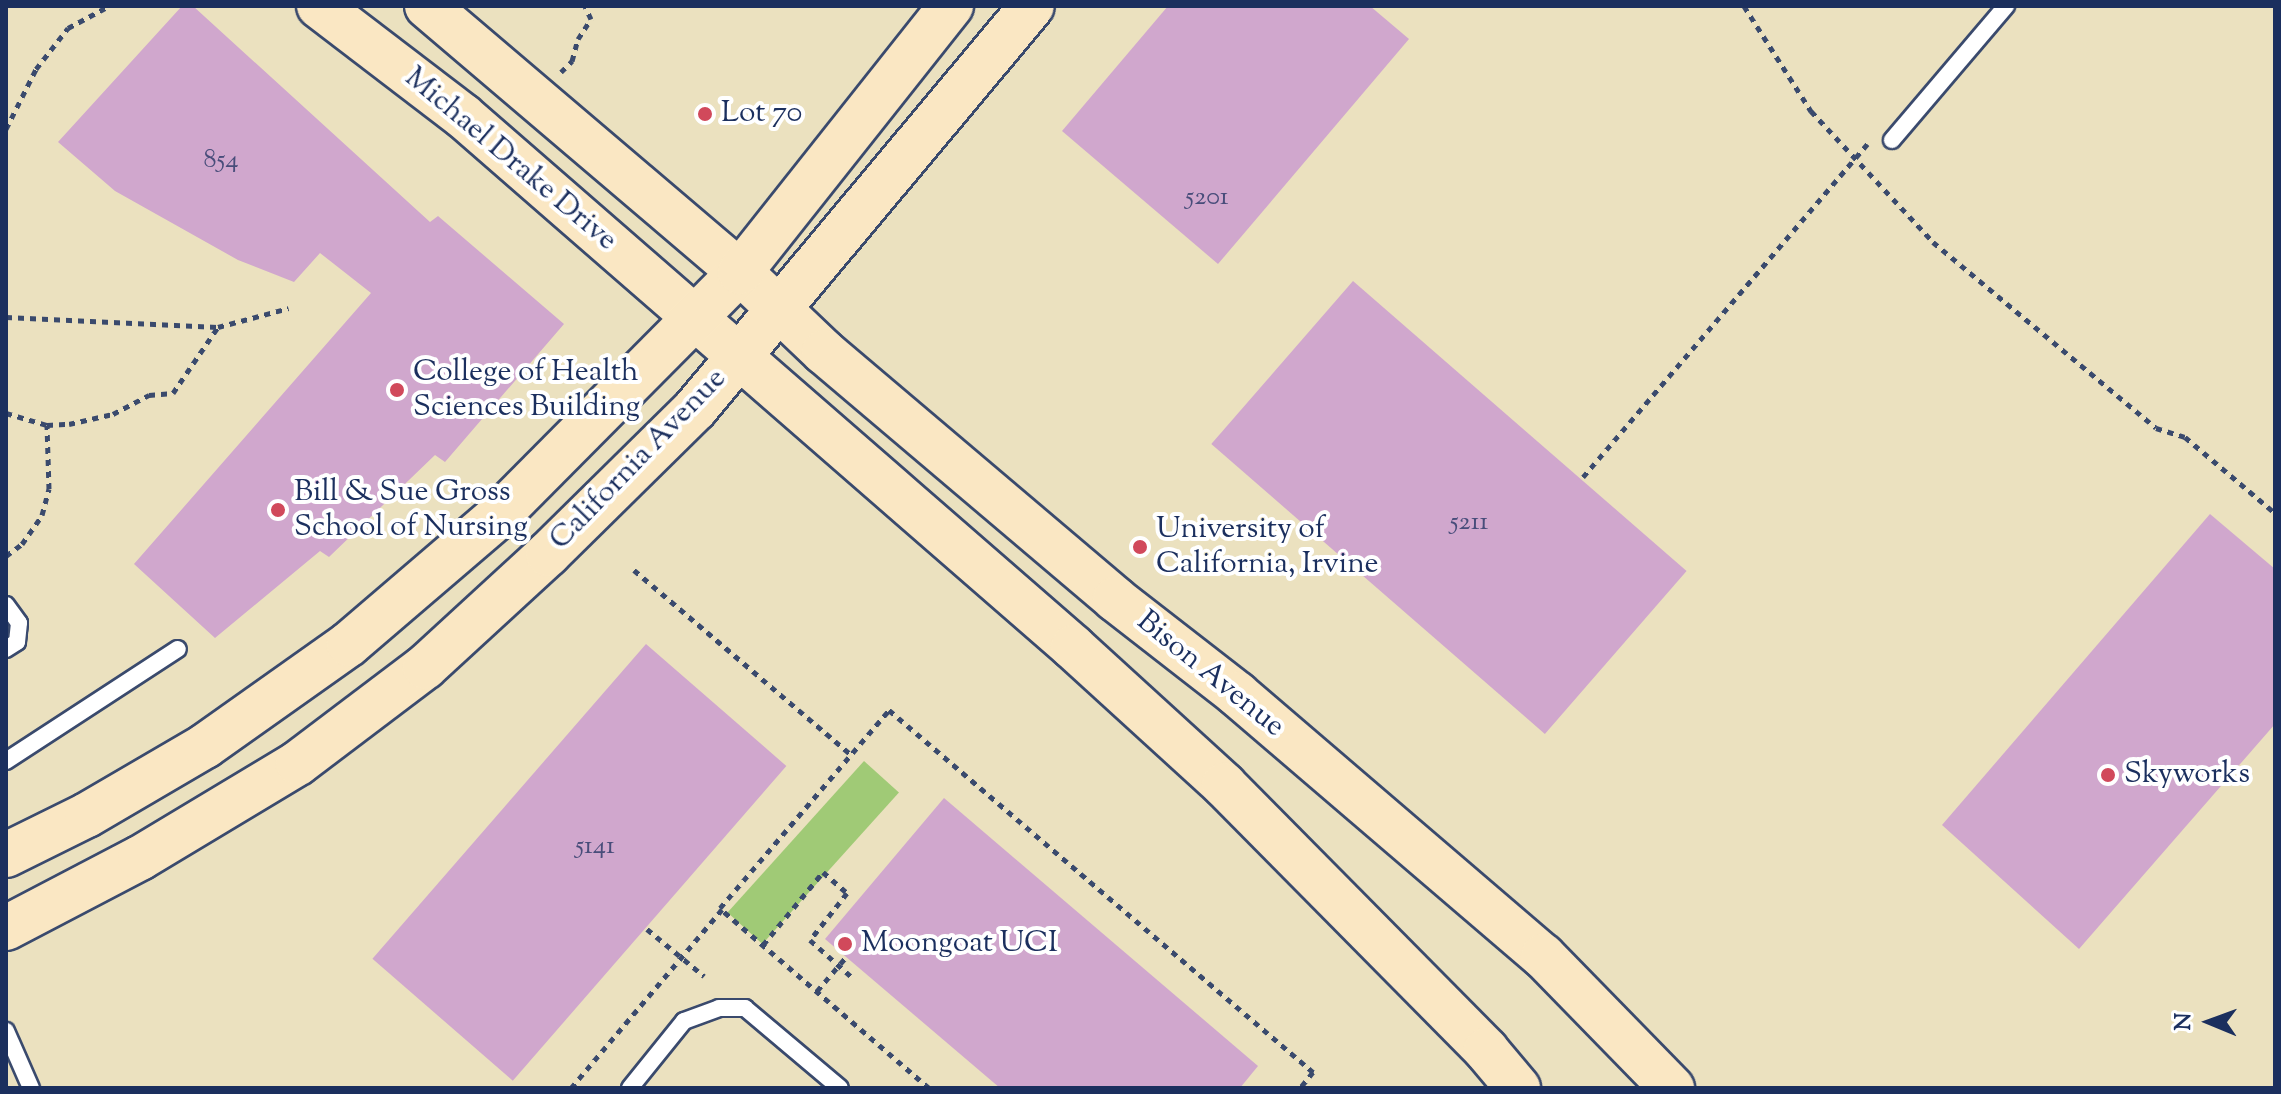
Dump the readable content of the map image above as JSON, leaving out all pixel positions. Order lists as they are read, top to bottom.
{
  "streets": {
    "main road": ["Michael Drake Drive", "California Avenue", "Bison Avenue"]
  },
  "crossings": [
    ["Michael Drake Drive", "California Avenue"],
    ["Michael Drake Drive", "Bison Avenue"],
    ["California Avenue", "Bison Avenue"]
  ],
  "places": [
    "Lot 70",
    "College of Health Sciences Building",
    "Bill & Sue Gross School of Nursing",
    "University of California, Irvine",
    "Skyworks",
    "Moongoat UCI"
  ],
  "house_numbers": [
    "854",
    "5201",
    "5211",
    "5141"
  ],
  "north": "left"
}
